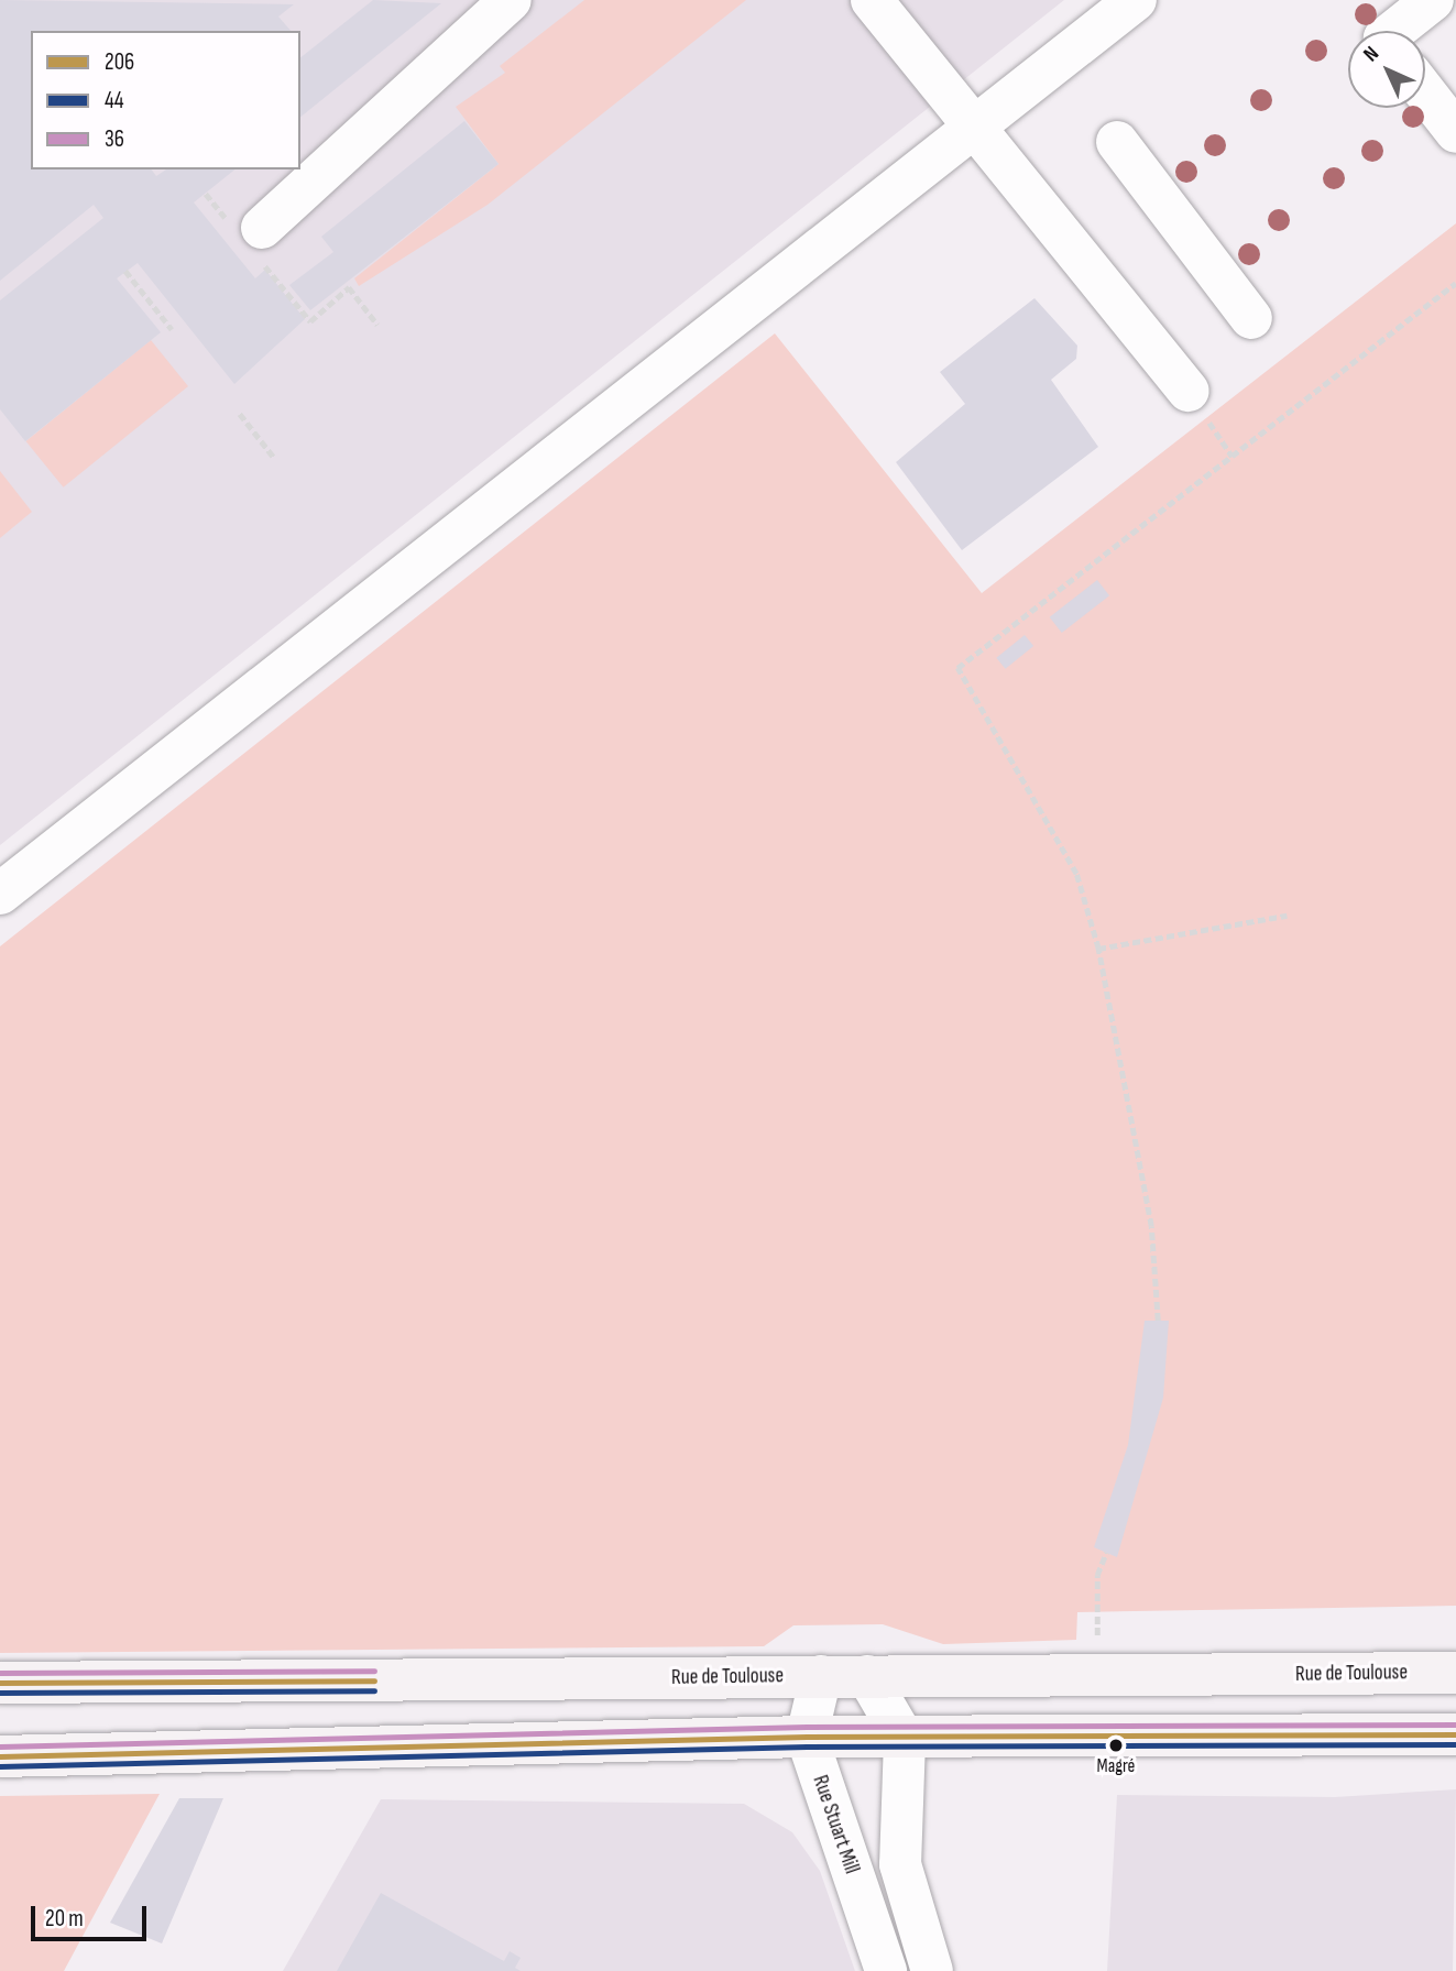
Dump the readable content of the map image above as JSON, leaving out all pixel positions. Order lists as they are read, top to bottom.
{
  "streets": {
    "main road": ["Rue de Toulouse"],
    "street": ["Rue Stuart Mill"]
  },
  "places": ["Magré"],
  "lines": ["transit line 36", "transit line 206", "transit line 44"],
  "legend": ["206", "44", "36"],
  "scale_bar": "20 m",
  "north": "top left"
}
